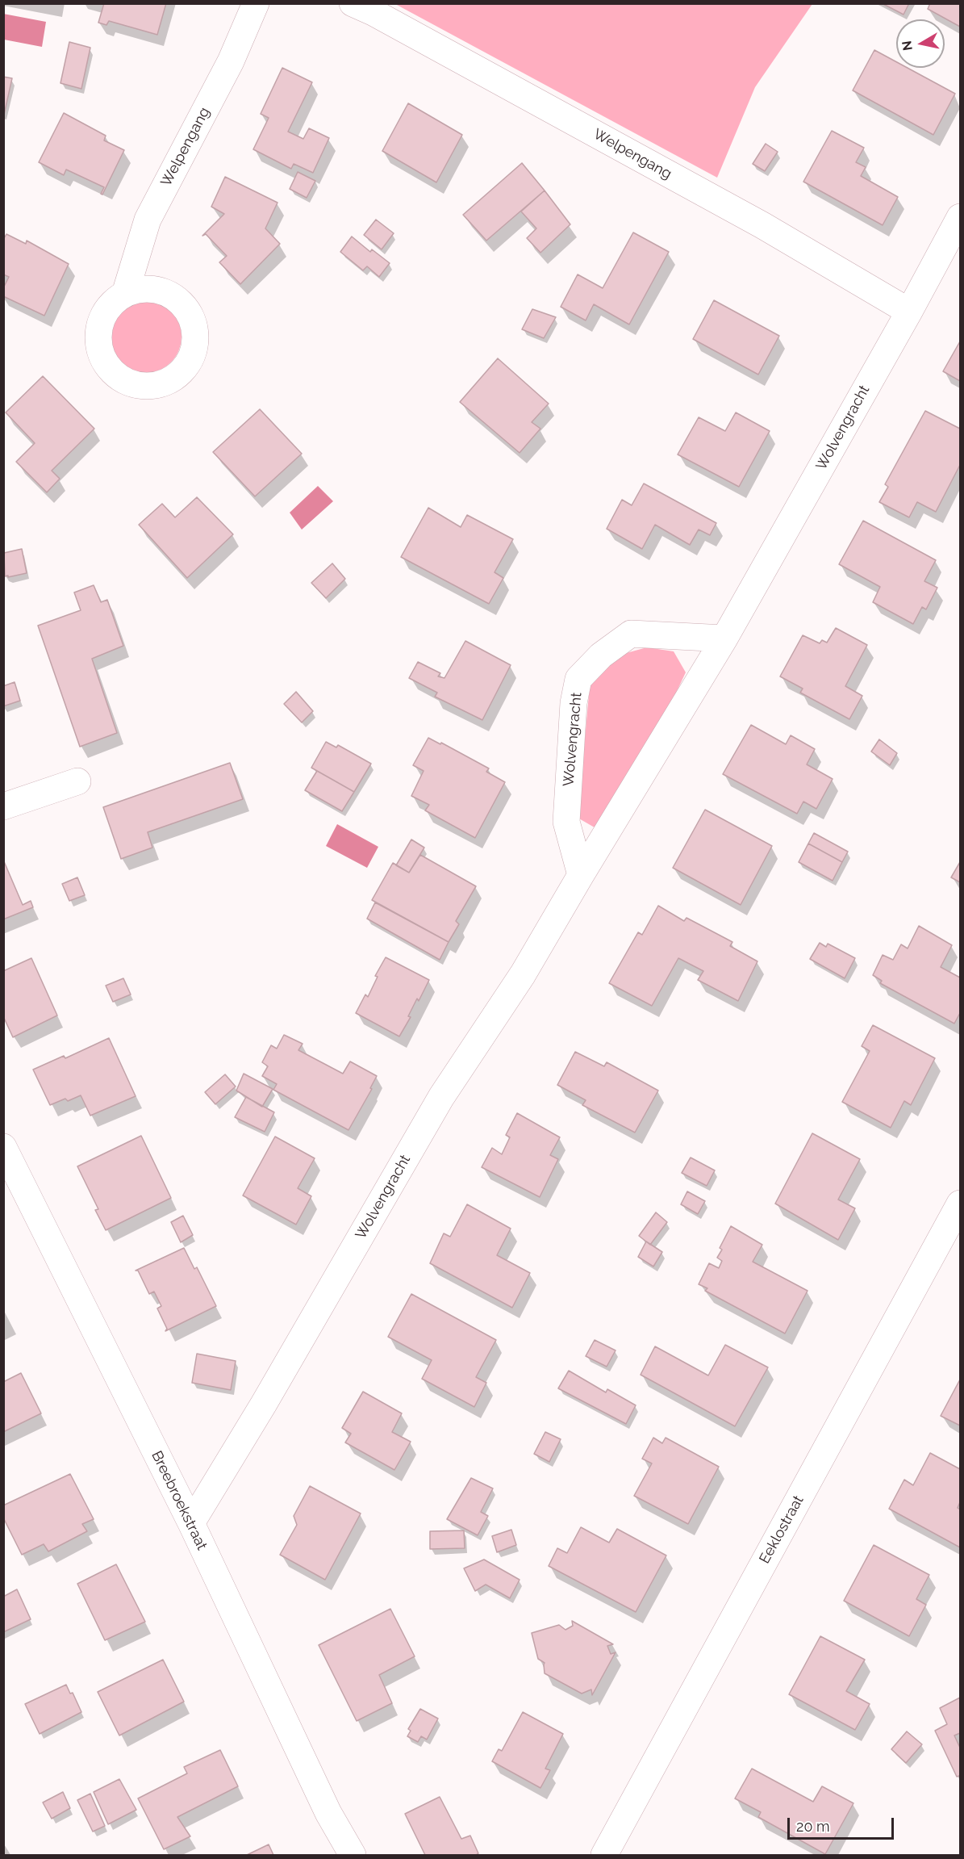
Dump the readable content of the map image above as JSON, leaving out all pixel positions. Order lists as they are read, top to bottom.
{
  "streets": {
    "street": [
      "Welpengang",
      "Wolvengracht",
      "Breebroekstraat",
      "Eeklostraat"
    ]
  },
  "crossings": [
    ["Welpengang", "Wolvengracht"],
    ["Wolvengracht", "Breebroekstraat"]
  ],
  "scale_bar": "20 m",
  "north": "left"
}
